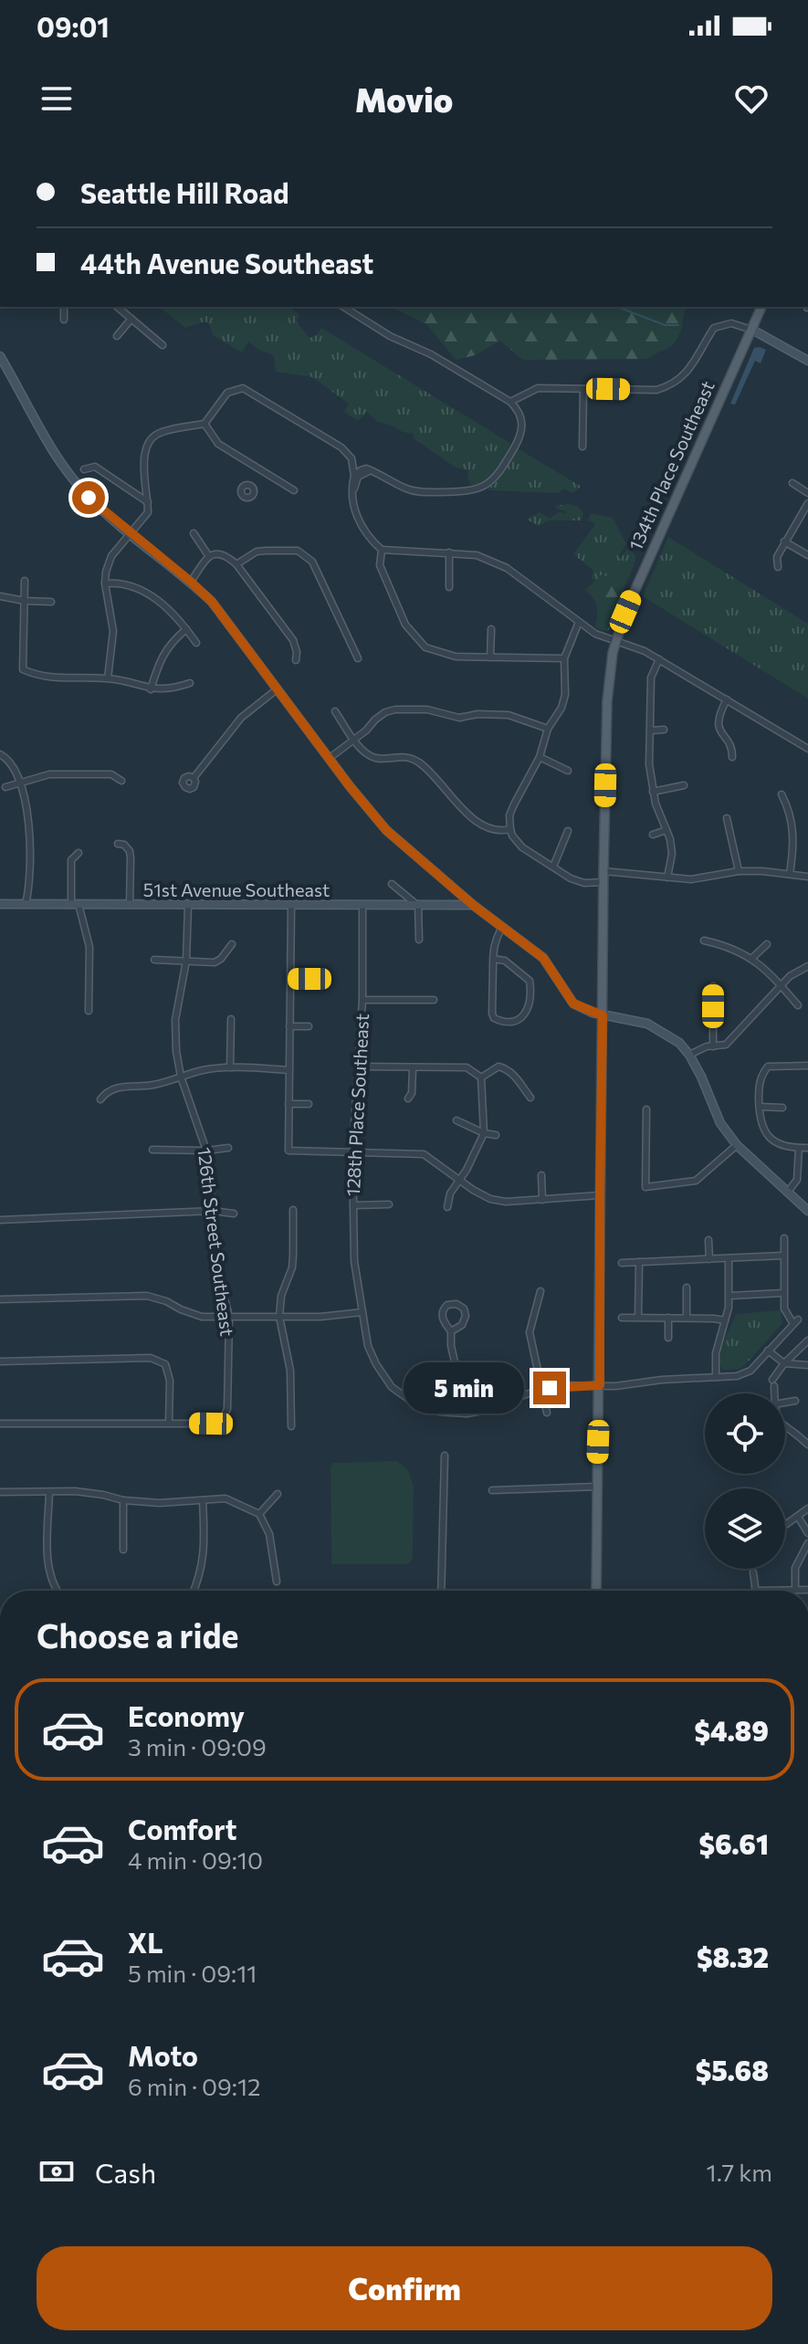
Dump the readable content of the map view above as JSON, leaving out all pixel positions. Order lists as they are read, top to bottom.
{
  "streets": {
    "main road": ["134th Place Southeast", "51st Avenue Southeast"],
    "street": ["128th Place Southeast", "126th Street Southeast"]
  },
  "crossings": [
    ["134th Place Southeast", "128th Place Southeast"],
    ["51st Avenue Southeast", "128th Place Southeast"],
    ["51st Avenue Southeast", "126th Street Southeast"]
  ],
  "page": {
    "status": "09:01",
    "header": "Movio",
    "banner": ["Seattle Hill Road", "44th Avenue Southeast"],
    "bubble": "5 min",
    "heading": "Choose a ride",
    "list": [
      {
        "name": "Economy",
        "note": "3 min · 09:09",
        "value": "$4.89"
      },
      {
        "name": "Comfort",
        "note": "4 min · 09:10",
        "value": "$6.61"
      },
      {
        "name": "XL",
        "note": "5 min · 09:11",
        "value": "$8.32"
      },
      {
        "name": "Moto",
        "note": "6 min · 09:12",
        "value": "$5.68"
      }
    ],
    "pay": ["Cash", "1.7 km"],
    "buttons": "Confirm"
  }
}
